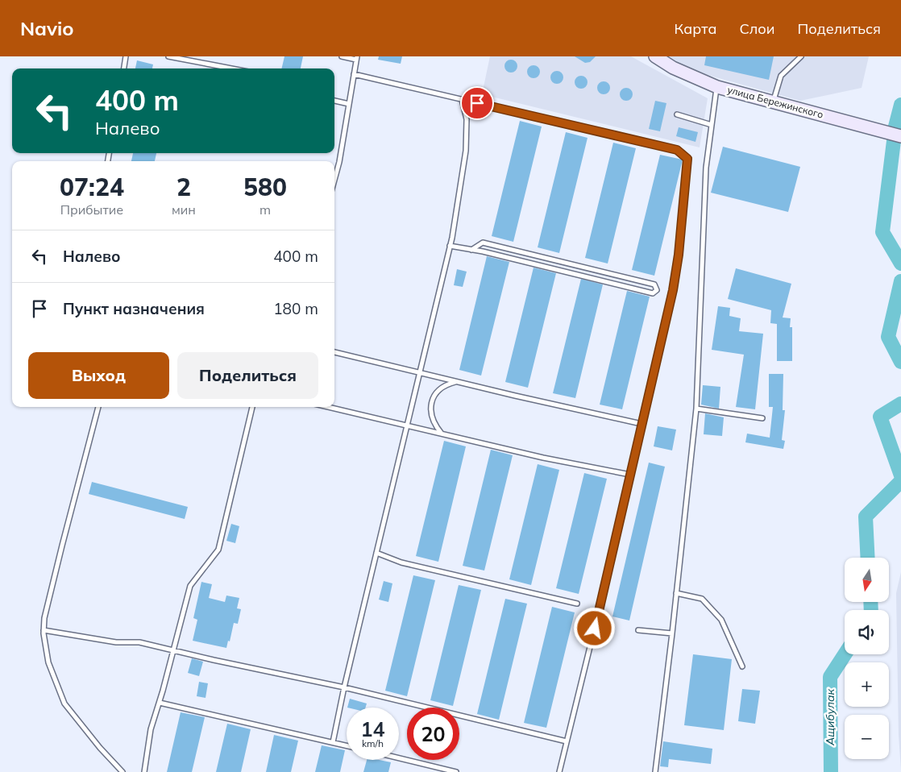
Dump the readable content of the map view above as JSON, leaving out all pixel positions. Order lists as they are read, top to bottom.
{
  "streets": {
    "main road": ["улица Бережинского"]
  },
  "water": ["Ащибулак"],
  "north": "bottom",
  "page": {
    "header": "Navio",
    "nav": ["Карта", "Слои", "Поделиться"],
    "turn": ["400 m", "Налево"],
    "eta": [
      "07:24",
      "Прибытие",
      "2",
      "мин",
      "580",
      "m"
    ],
    "list": [
      {
        "name": "Налево",
        "value": "400 m"
      },
      {
        "name": "Пункт назначения",
        "value": "180 m"
      }
    ],
    "buttons": ["Выход", "Поделиться"],
    "map_buttons": ["+", "−"],
    "speed": "14 km/h",
    "limit": "20"
  }
}
